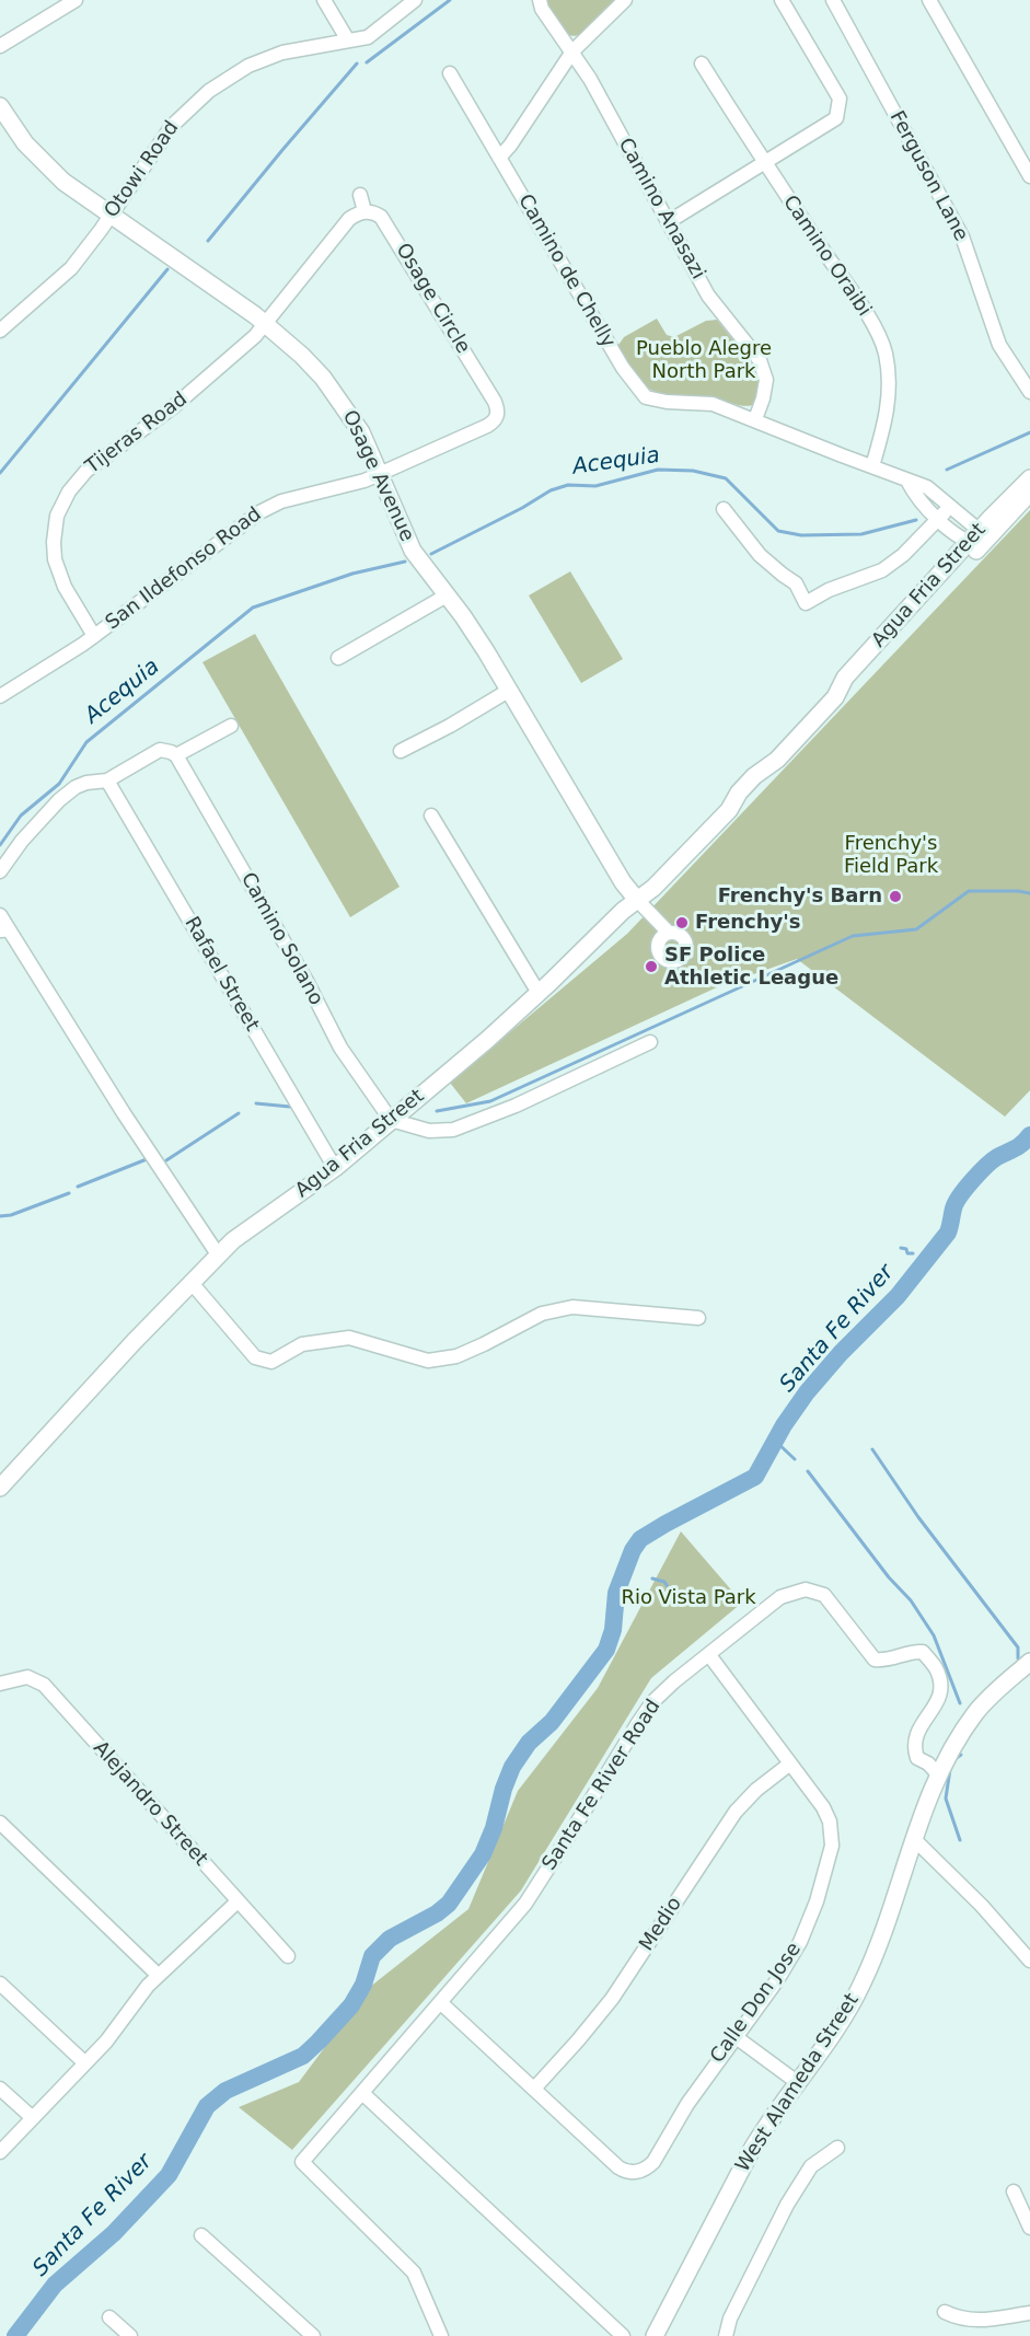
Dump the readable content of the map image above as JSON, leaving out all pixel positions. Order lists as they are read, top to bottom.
{
  "streets": {
    "street": [
      "Otowi Road",
      "Ferguson Lane",
      "Camino Anasazi",
      "Camino Oraibi",
      "Camino de Chelly",
      "Osage Circle",
      "Tijeras Road",
      "Osage Avenue",
      "San Ildefonso Road",
      "Agua Fria Street",
      "Camino Solano",
      "Rafael Street",
      "Santa Fe River Road",
      "Alejandro Street",
      "Medio",
      "Calle Don Jose",
      "West Alameda Street"
    ]
  },
  "crossings": [
    ["Otowi Road", "Osage Avenue"],
    ["Camino Anasazi", "Camino de Chelly"],
    ["Camino Oraibi", "Camino de Chelly"],
    ["Camino de Chelly", "Agua Fria Street"],
    ["Osage Circle", "Osage Avenue"],
    ["Osage Circle", "San Ildefonso Road"],
    ["Tijeras Road", "Osage Avenue"],
    ["Tijeras Road", "San Ildefonso Road"],
    ["Osage Avenue", "San Ildefonso Road"],
    ["Osage Avenue", "Agua Fria Street"],
    ["Agua Fria Street", "Camino Solano"],
    ["Agua Fria Street", "Rafael Street"],
    ["Santa Fe River Road", "Calle Don Jose"],
    ["Santa Fe River Road", "West Alameda Street"],
    ["Medio", "Calle Don Jose"]
  ],
  "water": ["Acequia", "Santa Fe River"],
  "parks": ["Pueblo Alegre North Park", "Frenchy's Field Park", "Rio Vista Park"],
  "places": ["Frenchy's Barn", "Frenchy's", "SF Police Athletic League"]
}
